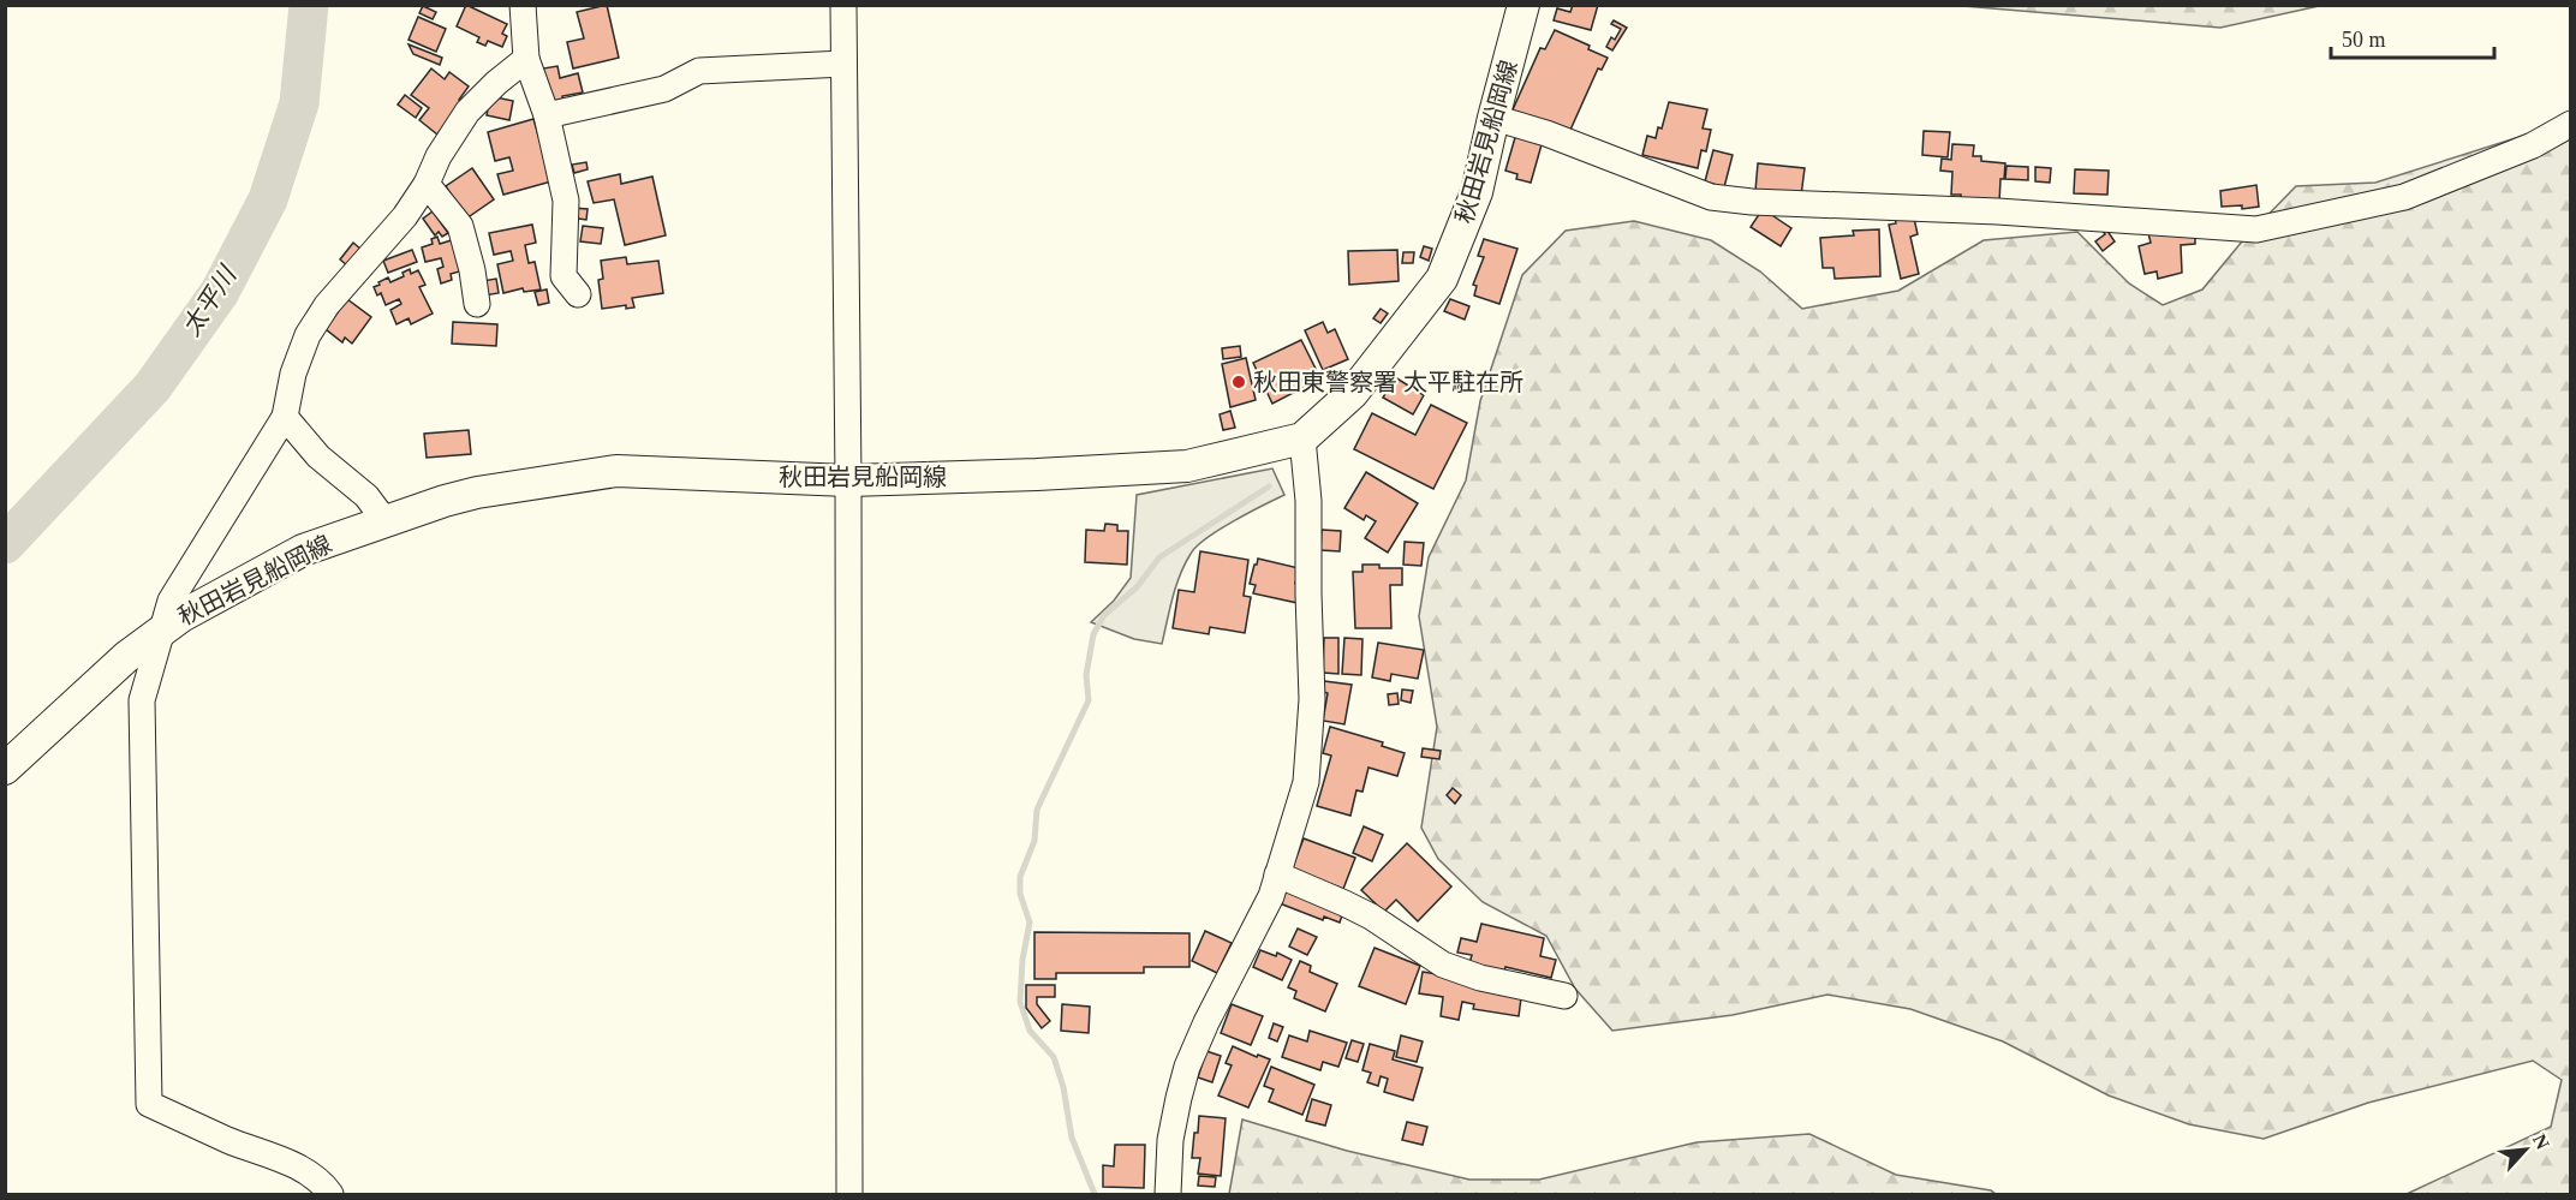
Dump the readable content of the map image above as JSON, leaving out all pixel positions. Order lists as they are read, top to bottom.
{
  "streets": {
    "main road": ["秋田岩見船岡線"]
  },
  "water": ["太平川"],
  "places": ["秋田東警察署 太平駐在所"],
  "scale_bar": "50 m",
  "north": "top right"
}
